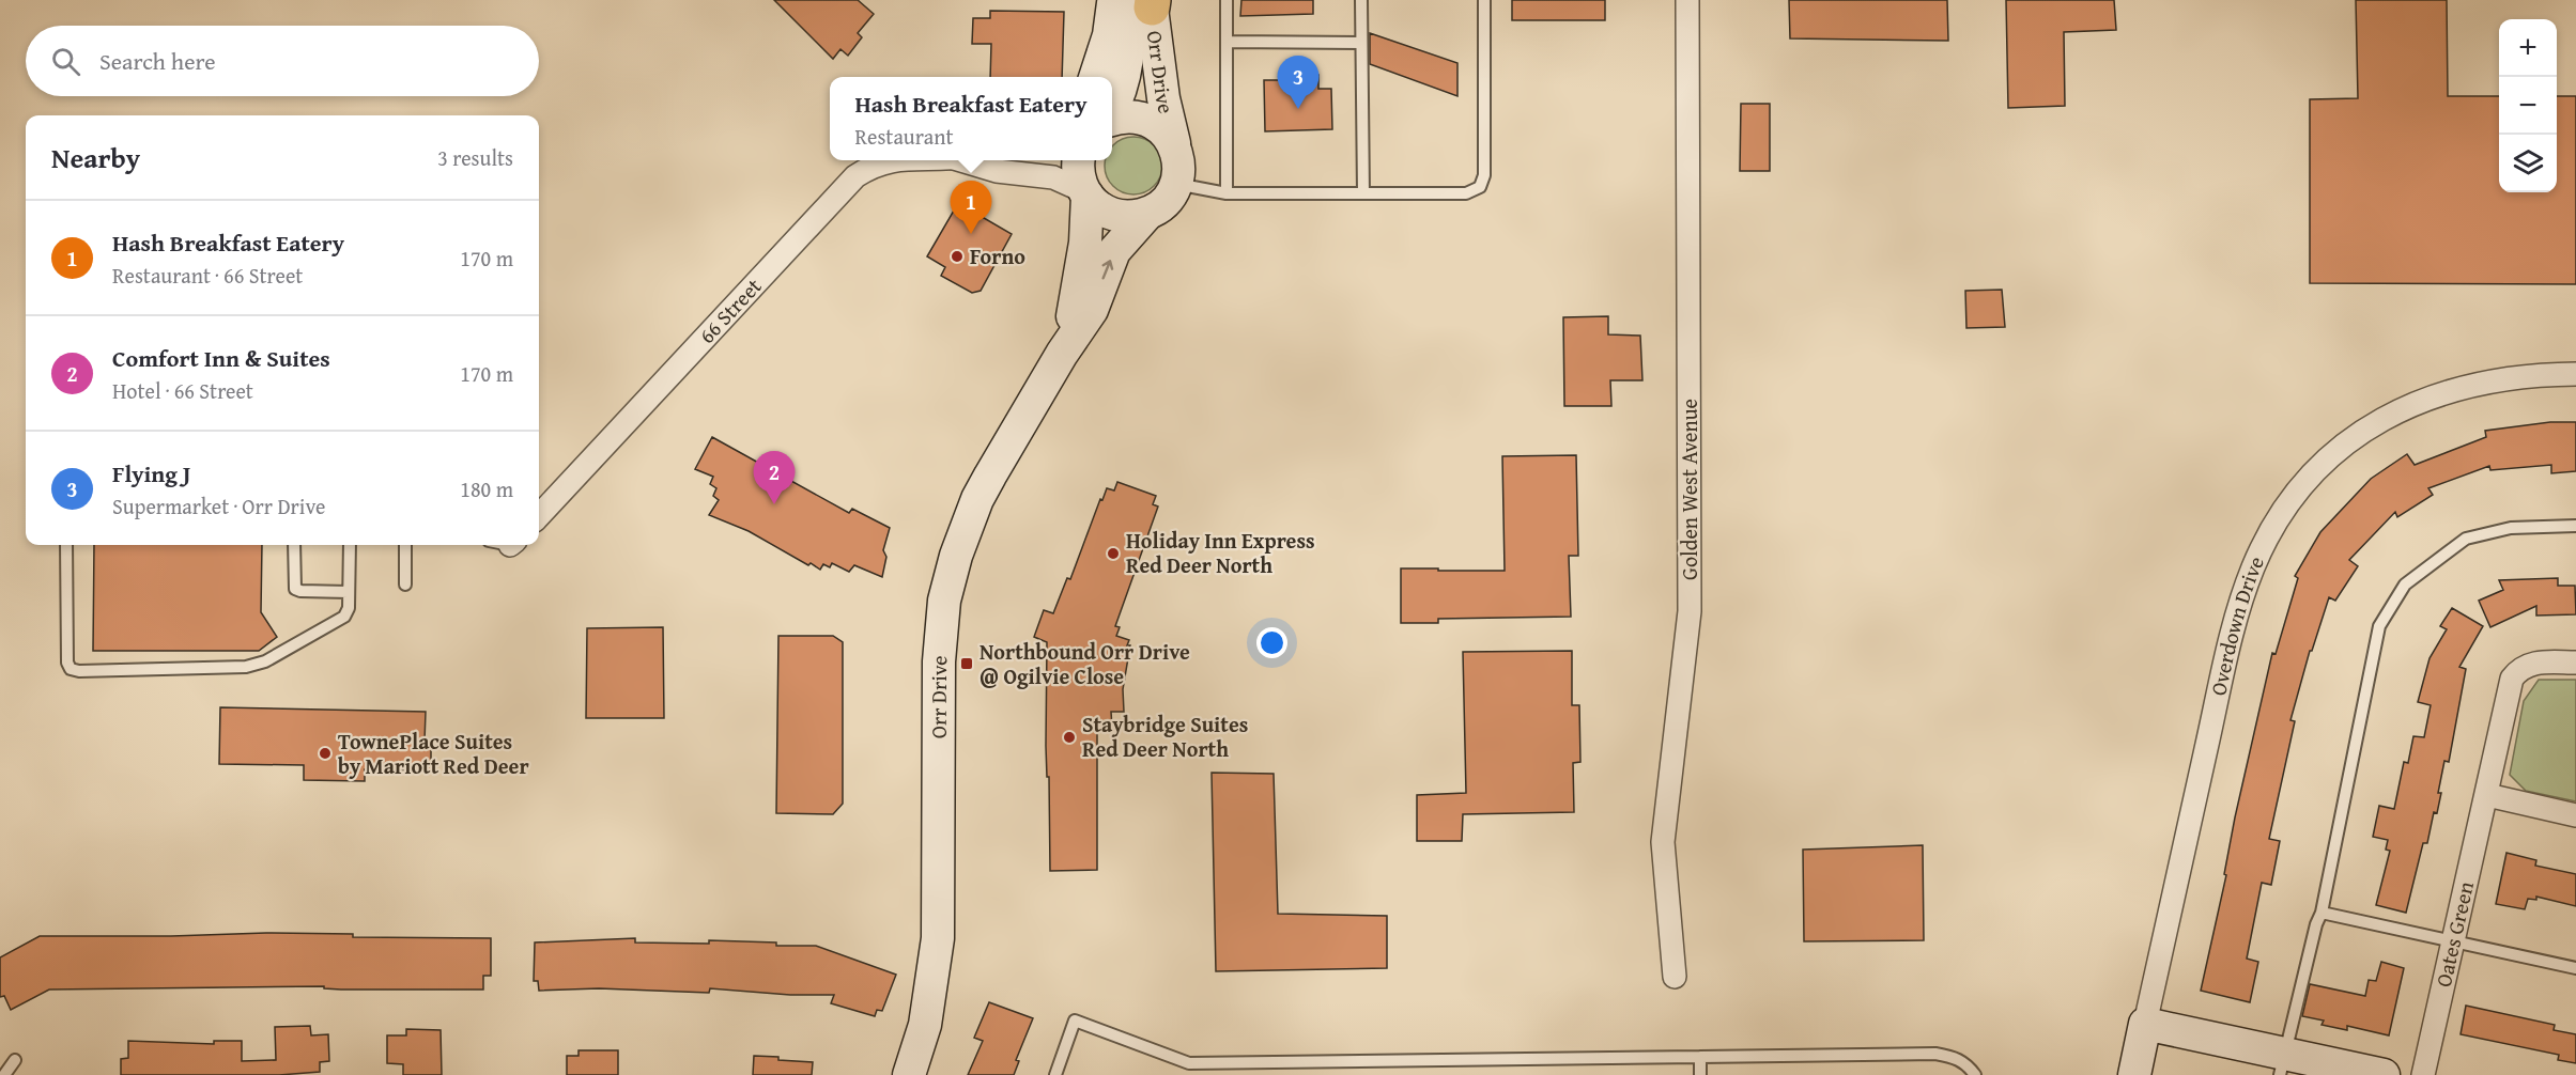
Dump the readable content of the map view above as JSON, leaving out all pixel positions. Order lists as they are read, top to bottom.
{
  "streets": {
    "street": [
      "Orr Drive",
      "66 Street",
      "Golden West Avenue",
      "Overdown Drive",
      "Oates Green"
    ]
  },
  "crossings": [
    ["Orr Drive", "66 Street"]
  ],
  "places": {
    "other": [
      "Forno",
      "Holiday Inn Express Red Deer North",
      "Staybridge Suites Red Deer North",
      "TownePlace Suites by Mariott Red Deer"
    ],
    "transit": ["Northbound Orr Drive @ Ogilvie Close"]
  },
  "page": {
    "map_buttons": ["+", "−"],
    "search": "Search here",
    "pins": ["3", "1", "2"],
    "popup": ["Hash Breakfast Eatery", "Restaurant"],
    "heading": ["Nearby", "3 results"],
    "list": [
      {
        "mark": "1",
        "name": "Hash Breakfast Eatery",
        "note": "Restaurant · 66 Street",
        "value": "170 m"
      },
      {
        "mark": "2",
        "name": "Comfort Inn & Suites",
        "note": "Hotel · 66 Street",
        "value": "170 m"
      },
      {
        "mark": "3",
        "name": "Flying J",
        "note": "Supermarket · Orr Drive",
        "value": "180 m"
      }
    ]
  }
}
